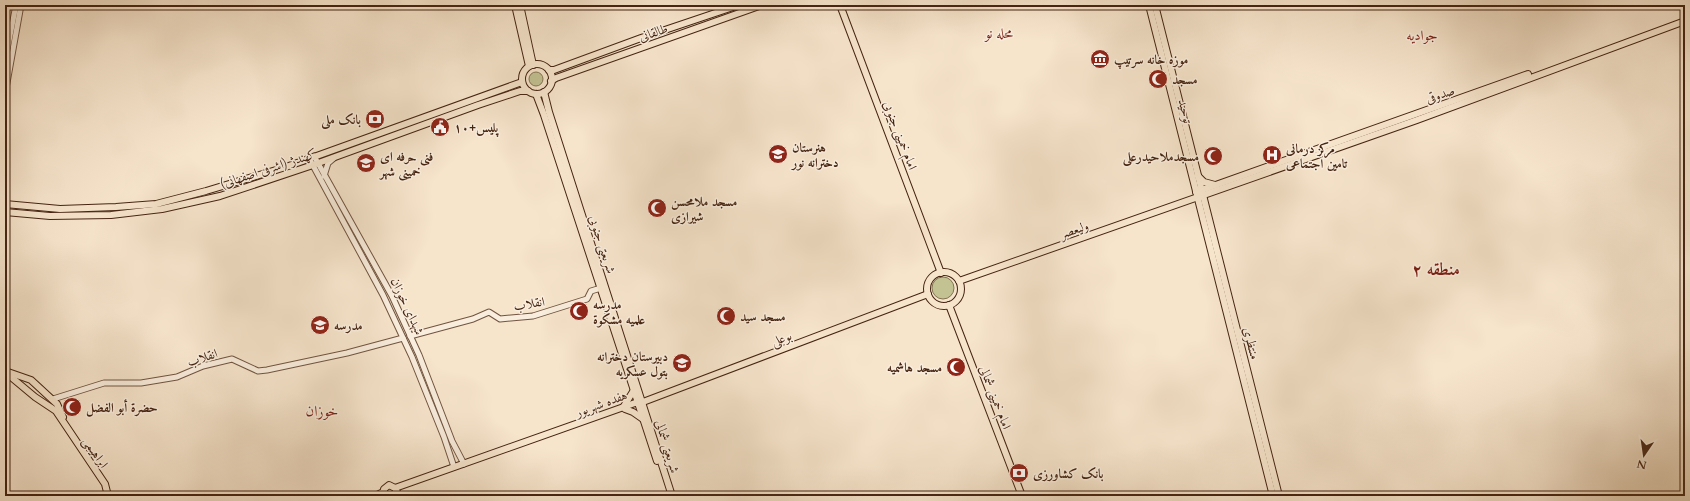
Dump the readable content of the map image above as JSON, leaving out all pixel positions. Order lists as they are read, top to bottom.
{
  "streets": {
    "main road": [
      "طالقانی",
      "صدوقی",
      "توحید",
      "امام خمینی جنوبی",
      "کهندژ (اشرفی اصفهانی)",
      "ولیعصر",
      "شریعتی جنوبی",
      "بوعلی",
      "منتظری",
      "امام خمینی شمالی",
      "هفده شهریور",
      "شریعتی شمالی",
      "ابراهیمی"
    ],
    "street": ["انقلاب", "شهدای خوزان"]
  },
  "crossings": [
    ["طالقانی", "کهندژ (اشرفی اصفهانی)"],
    ["طالقانی", "شریعتی جنوبی"],
    ["صدوقی", "توحید"],
    ["صدوقی", "ولیعصر"],
    ["صدوقی", "منتظری"],
    ["توحید", "ولیعصر"],
    ["توحید", "منتظری"],
    ["امام خمینی جنوبی", "ولیعصر"],
    ["امام خمینی جنوبی", "بوعلی"],
    ["امام خمینی جنوبی", "امام خمینی شمالی"],
    ["کهندژ (اشرفی اصفهانی)", "شریعتی جنوبی"],
    ["کهندژ (اشرفی اصفهانی)", "شهدای خوزان"],
    ["ولیعصر", "بوعلی"],
    ["ولیعصر", "منتظری"],
    ["ولیعصر", "امام خمینی شمالی"],
    ["شریعتی جنوبی", "انقلاب"],
    ["شریعتی جنوبی", "بوعلی"],
    ["شریعتی جنوبی", "هفده شهریور"],
    ["شریعتی جنوبی", "شریعتی شمالی"],
    ["انقلاب", "شهدای خوزان"],
    ["شهدای خوزان", "هفده شهریور"],
    ["بوعلی", "امام خمینی شمالی"],
    ["بوعلی", "هفده شهریور"],
    ["بوعلی", "شریعتی شمالی"],
    ["هفده شهریور", "شریعتی شمالی"]
  ],
  "districts": [
    "محله نو",
    "جوادیه",
    "منطقه ۲",
    "خوزان"
  ],
  "places": {
    "museum": ["موزه خانه سرتیپ"],
    "mosque": [
      "مسجد",
      "مسجدملاحیدرعلی",
      "مسجد ملامحسن شیرازی",
      "مدرسه علمیه مشکوة",
      "مسجد سید",
      "مسجد هاشمیه",
      "حضرة أبو الفضل"
    ],
    "bank": ["بانک ملی", "بانک کشاورزی"],
    "public building": ["پلیس+۱۰"],
    "school or university": [
      "هنرستان دخترانه نور",
      "فنی حرفه ای خمینی شهر",
      "مدرسه",
      "دبیرستان دخترانه بتول عسکریه"
    ],
    "hospital": ["مرکز درمانی تامین اجتماعی"]
  },
  "north": "bottom"
}
